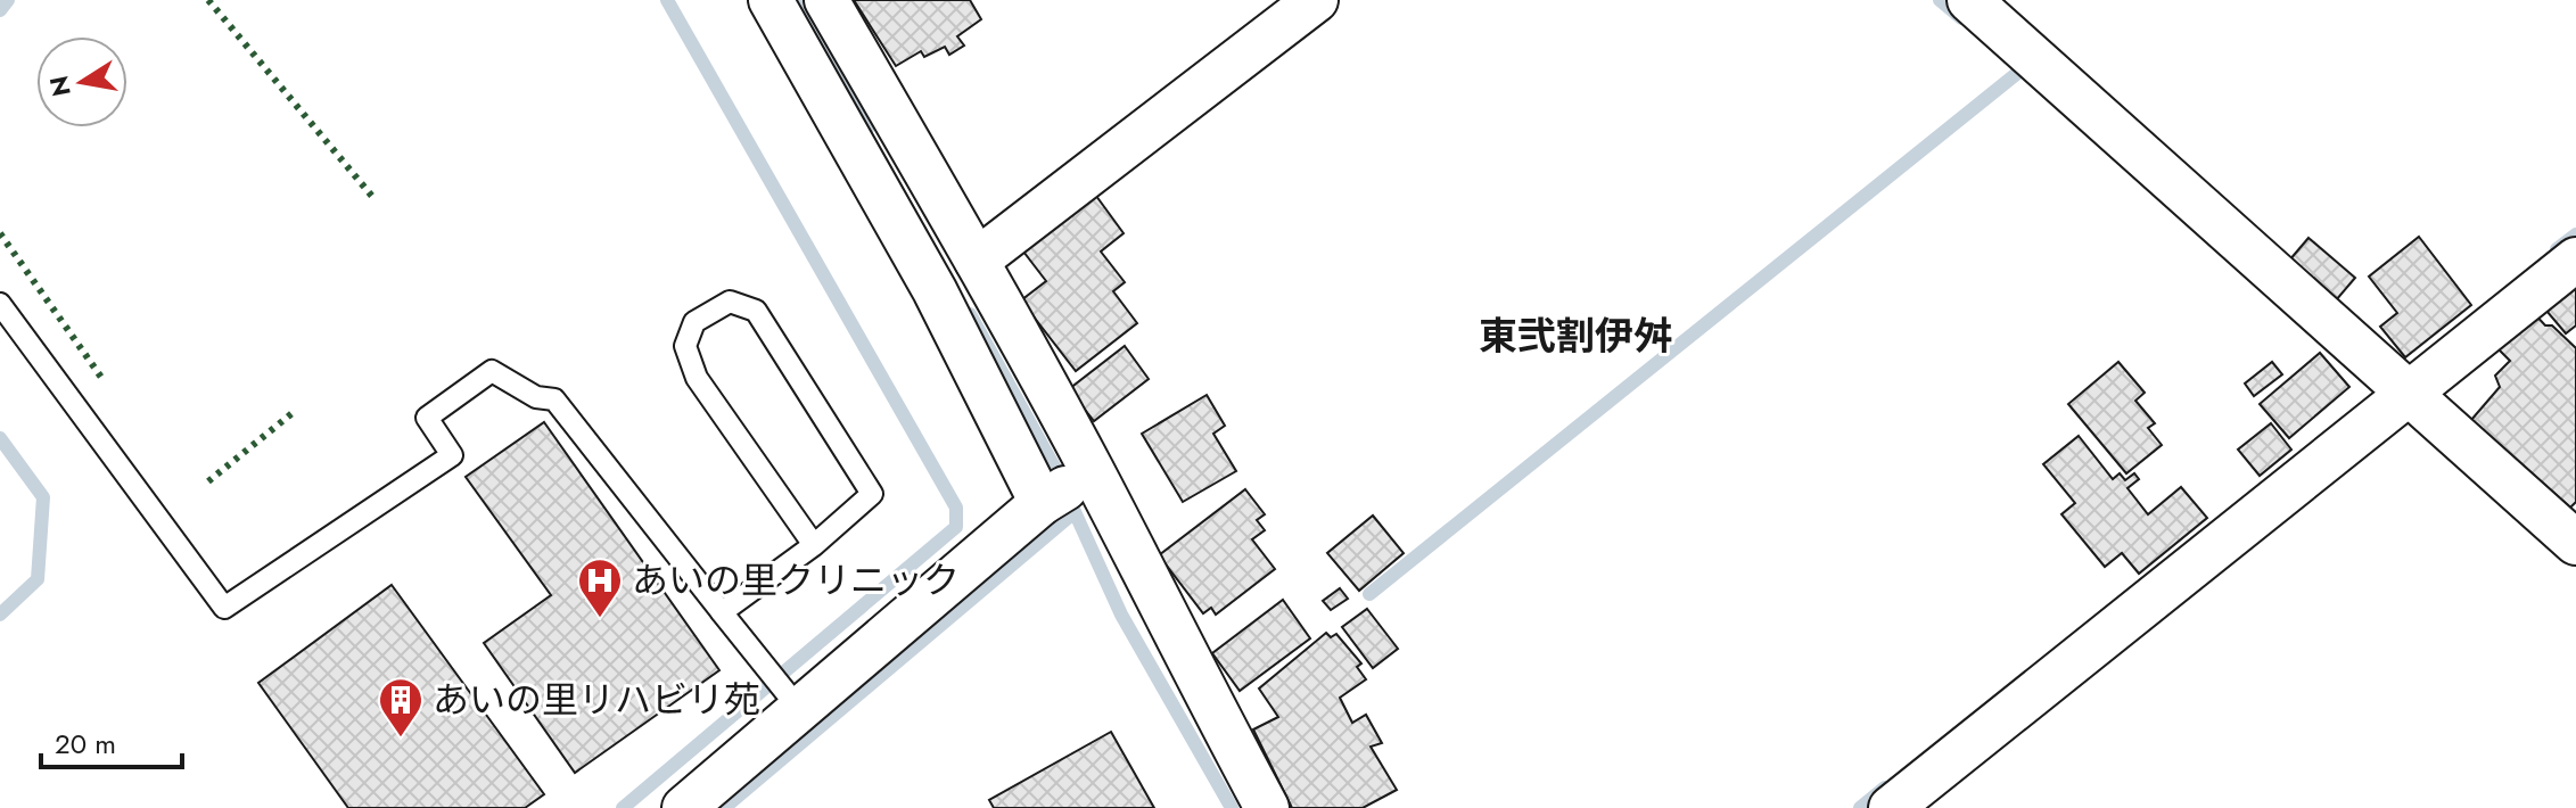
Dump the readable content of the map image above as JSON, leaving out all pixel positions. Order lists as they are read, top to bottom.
{
  "districts": ["東弐割伊舛"],
  "places": {
    "hospital": ["あいの里クリニック"],
    "building": ["あいの里リハビリ苑"]
  },
  "scale_bar": "20 m",
  "north": "left"
}
